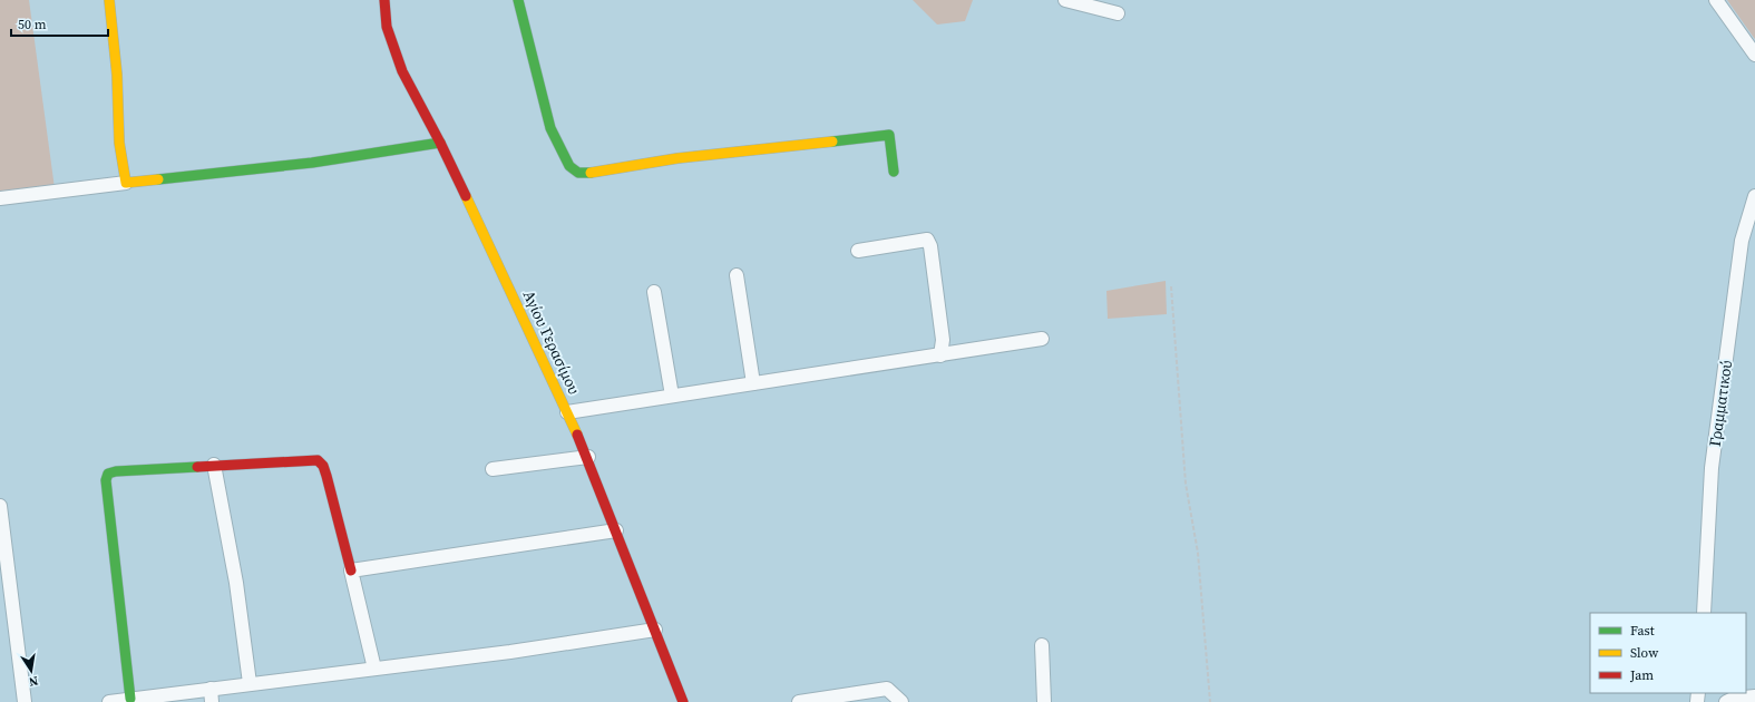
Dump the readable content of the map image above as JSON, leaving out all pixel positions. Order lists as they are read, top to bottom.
{
  "streets": {
    "street": ["Αγίου Γερασίμου", "Γραμματικού"]
  },
  "legend": ["Fast", "Slow", "Jam"],
  "scale_bar": "50 m",
  "north": "bottom"
}
